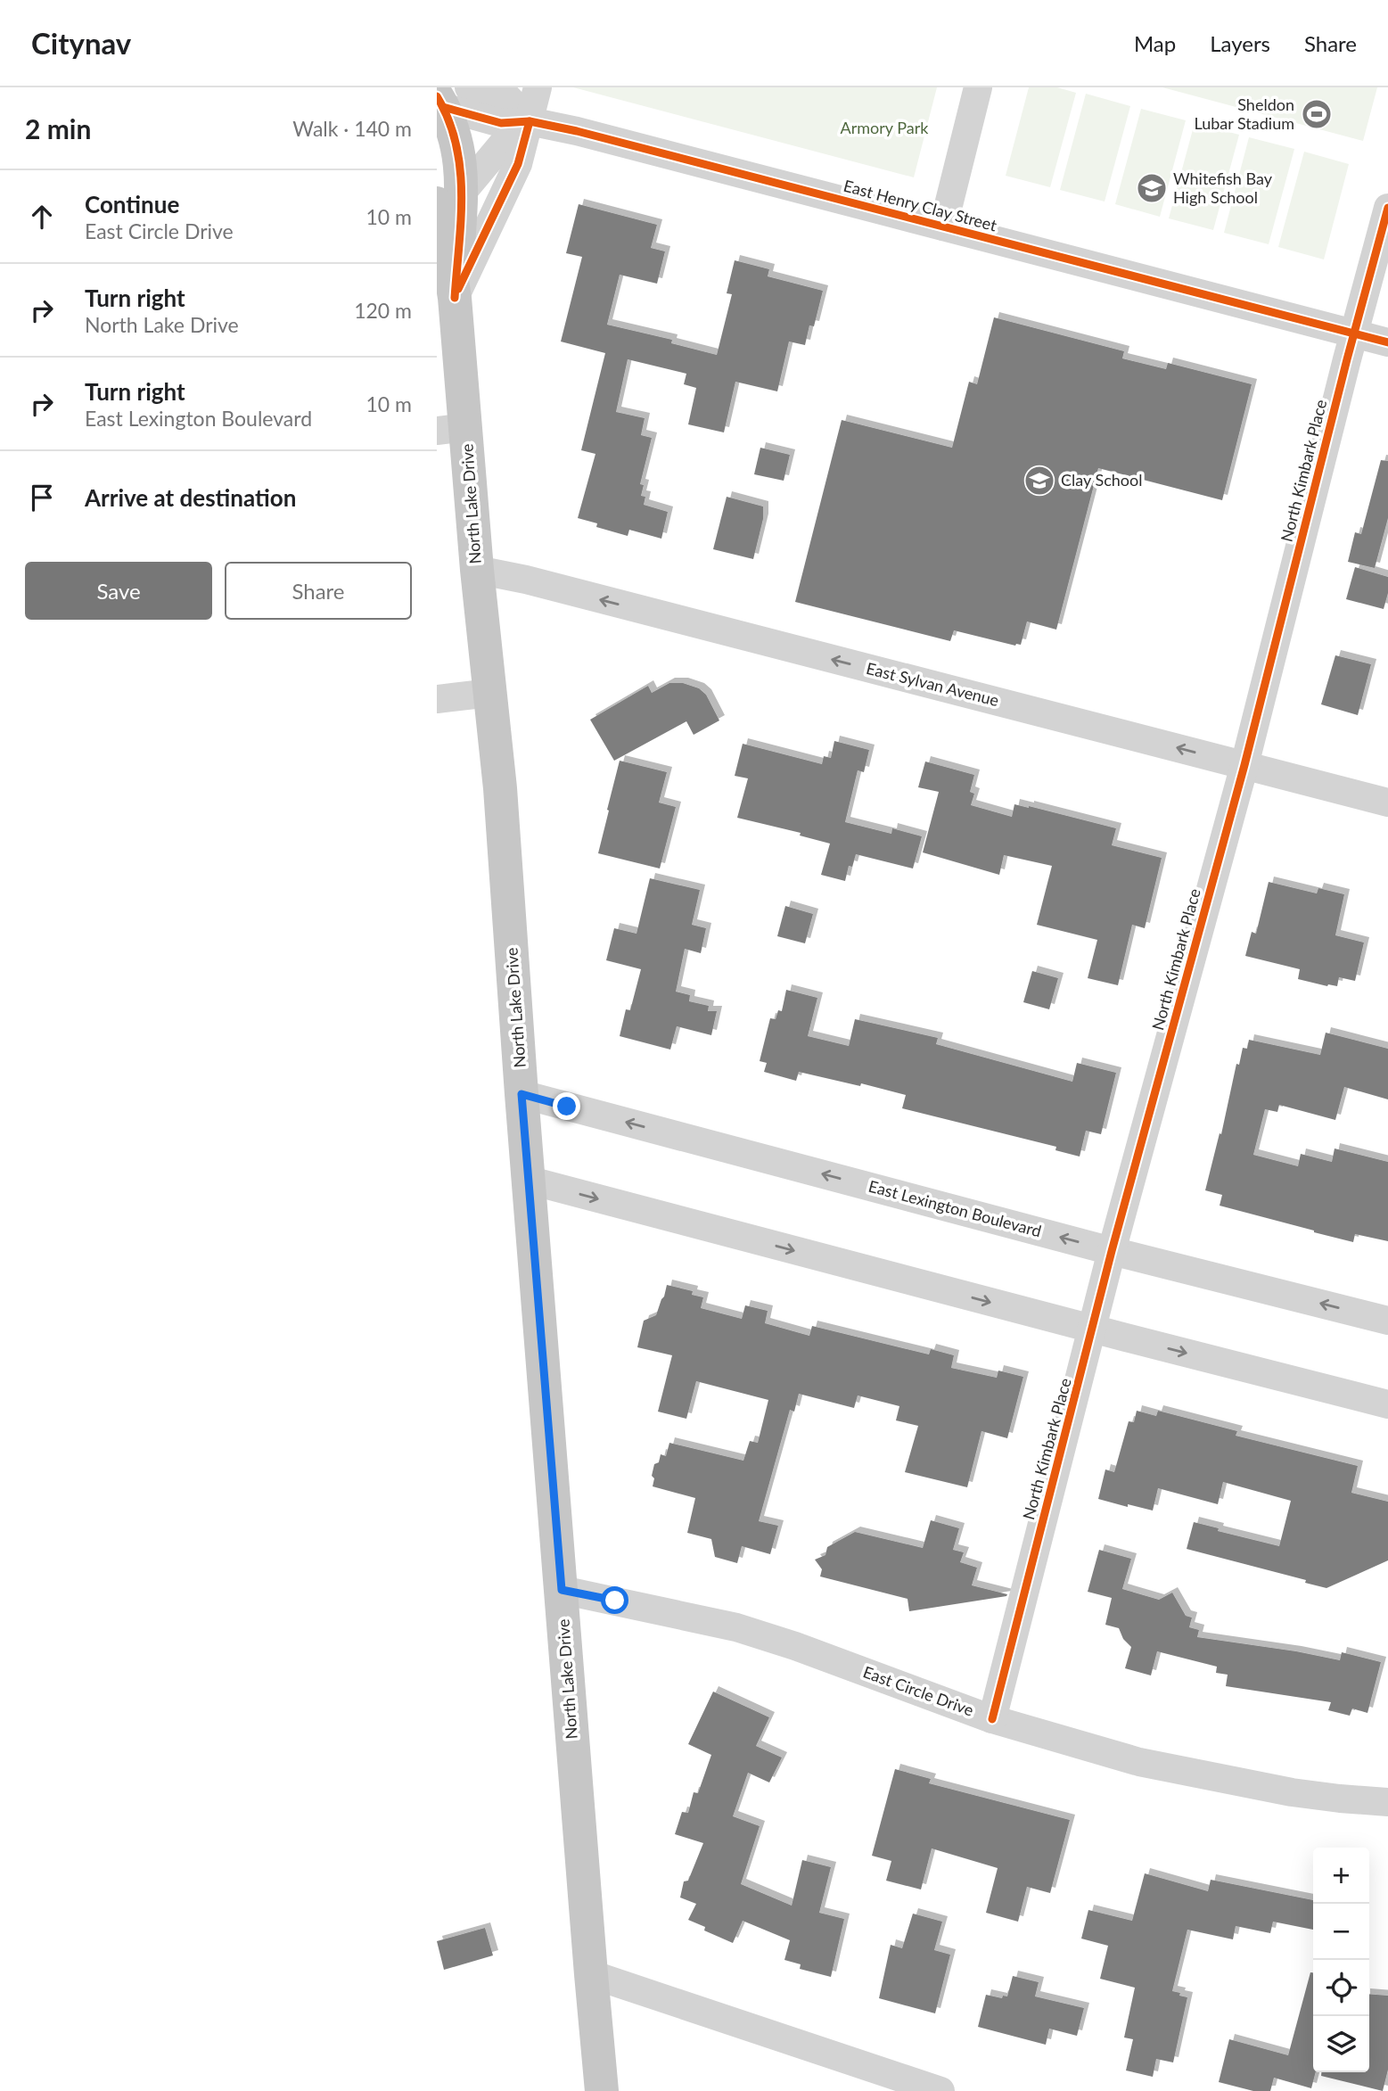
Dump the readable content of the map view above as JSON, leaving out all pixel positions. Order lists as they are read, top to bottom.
{
  "streets": {
    "main road": ["North Lake Drive"],
    "street": [
      "East Henry Clay Street",
      "North Kimbark Place",
      "East Sylvan Avenue",
      "East Lexington Boulevard",
      "East Circle Drive"
    ]
  },
  "crossings": [
    ["East Henry Clay Street", "North Kimbark Place"],
    ["East Henry Clay Street", "North Lake Drive"],
    ["North Kimbark Place", "East Sylvan Avenue"],
    ["North Kimbark Place", "East Lexington Boulevard"],
    ["North Kimbark Place", "East Circle Drive"],
    ["North Lake Drive", "East Sylvan Avenue"],
    ["North Lake Drive", "East Lexington Boulevard"],
    ["North Lake Drive", "East Circle Drive"]
  ],
  "one_way": ["East Sylvan Avenue"],
  "parks": ["Armory Park"],
  "places": {
    "sports": ["Sheldon Lubar Stadium"],
    "school or university": ["Whitefish Bay High School", "Clay School"]
  },
  "page": {
    "header": "Citynav",
    "nav": ["Map", "Layers", "Share"],
    "heading": ["2 min", "Walk · 140 m"],
    "list": [
      ["Continue", "East Circle Drive", "10 m"],
      ["Turn right", "North Lake Drive", "120 m"],
      ["Turn right", "East Lexington Boulevard", "10 m"],
      "Arrive at destination"
    ],
    "buttons": ["Save", "Share"],
    "map_buttons": ["+", "−"]
  }
}
